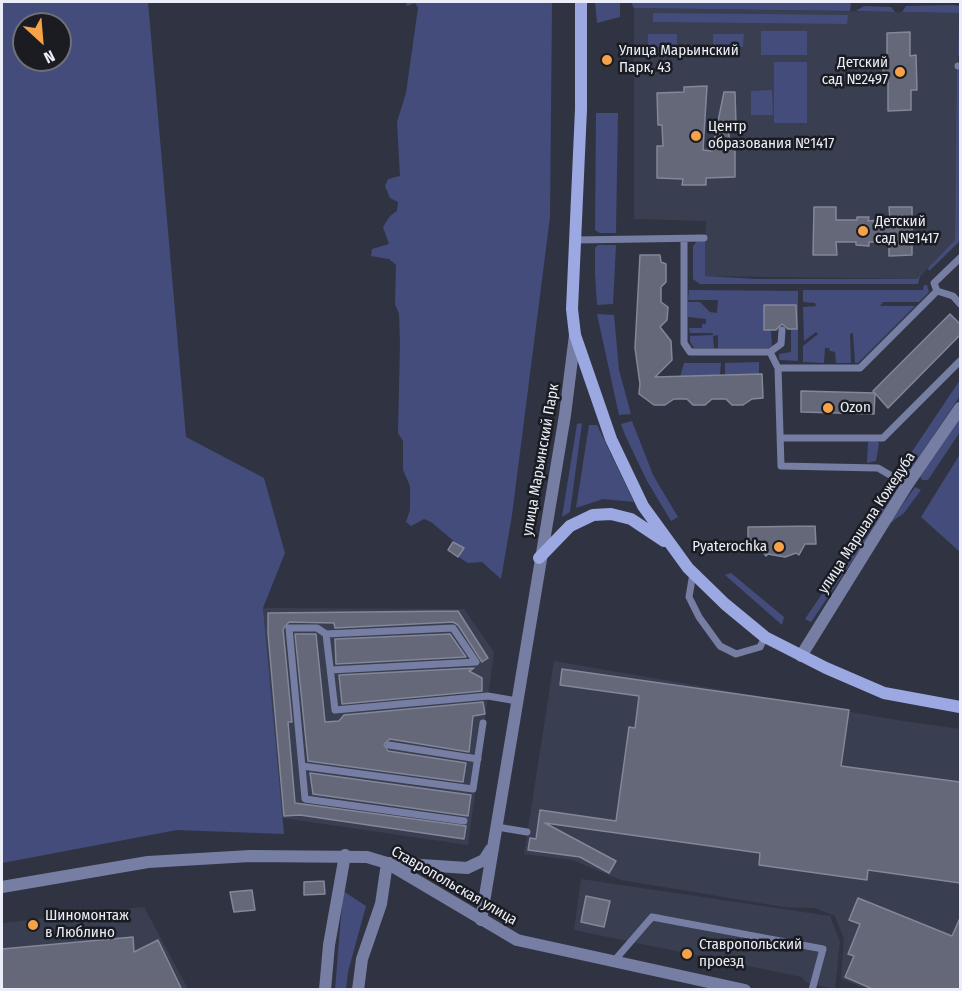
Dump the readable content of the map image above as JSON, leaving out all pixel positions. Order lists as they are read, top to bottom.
{
  "streets": {
    "main road": ["улица Марьинский Парк"],
    "street": ["улица Маршала Кожедуба", "Ставропольская улица"]
  },
  "crossings": [
    ["улица Марьинский Парк", "Ставропольская улица"]
  ],
  "places": [
    "Улица Марьинский Парк, 43",
    "Детский сад №2497",
    "Центр образования №1417",
    "Детский сад №1417",
    "Ozon",
    "Pyaterochka",
    "Шиномонтаж в Люблино",
    "Ставропольский проезд"
  ],
  "north": "bottom right"
}
